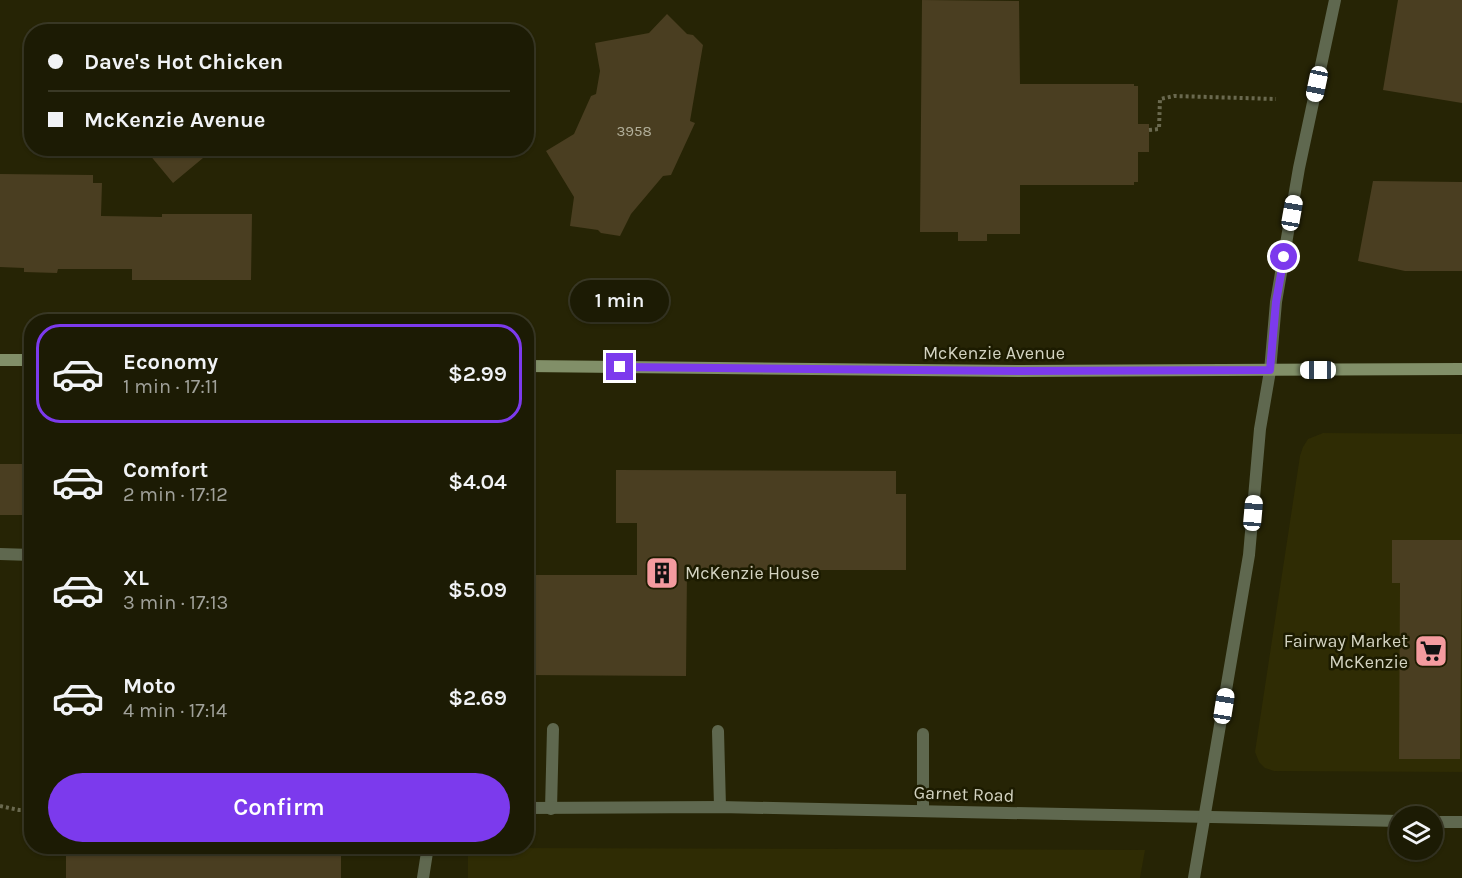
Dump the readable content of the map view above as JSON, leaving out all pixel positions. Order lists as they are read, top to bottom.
{
  "streets": {
    "main road": ["McKenzie Avenue"],
    "street": ["Garnet Road"]
  },
  "places": {
    "building": ["McKenzie House"],
    "supermarket": ["Fairway Market McKenzie"]
  },
  "house_numbers": ["3958"],
  "page": {
    "banner": ["Dave's Hot Chicken", "McKenzie Avenue"],
    "bubble": "1 min",
    "list": [
      {
        "name": "Economy",
        "note": "1 min · 17:11",
        "value": "$2.99"
      },
      {
        "name": "Comfort",
        "note": "2 min · 17:12",
        "value": "$4.04"
      },
      {
        "name": "XL",
        "note": "3 min · 17:13",
        "value": "$5.09"
      },
      {
        "name": "Moto",
        "note": "4 min · 17:14",
        "value": "$2.69"
      }
    ],
    "buttons": "Confirm"
  }
}
